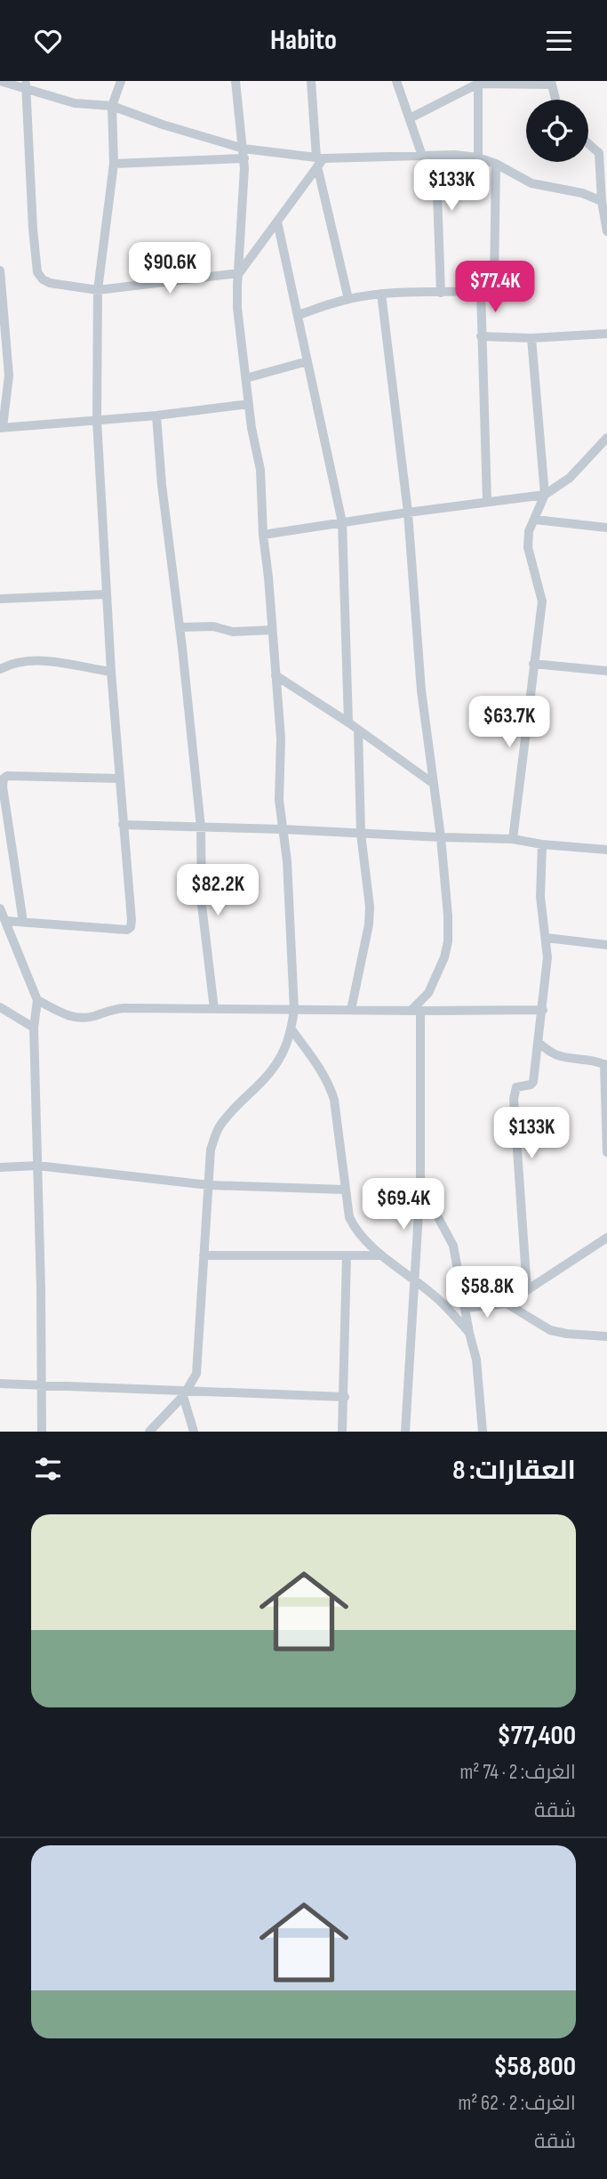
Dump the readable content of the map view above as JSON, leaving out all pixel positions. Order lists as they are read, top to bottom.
{
  "page": {
    "header": "Habito",
    "price": [
      "$133K",
      "$90.6K",
      "$77.4K",
      "$63.7K",
      "$82.2K",
      "$133K",
      "$69.4K",
      "$58.8K"
    ],
    "heading": "العقارات: 8",
    "list": [
      {
        "name": "$77,400",
        "note": "الغرف: 2 · 74 m² · شقة"
      },
      {
        "name": "$58,800",
        "note": "الغرف: 2 · 62 m² · شقة"
      }
    ]
  }
}
